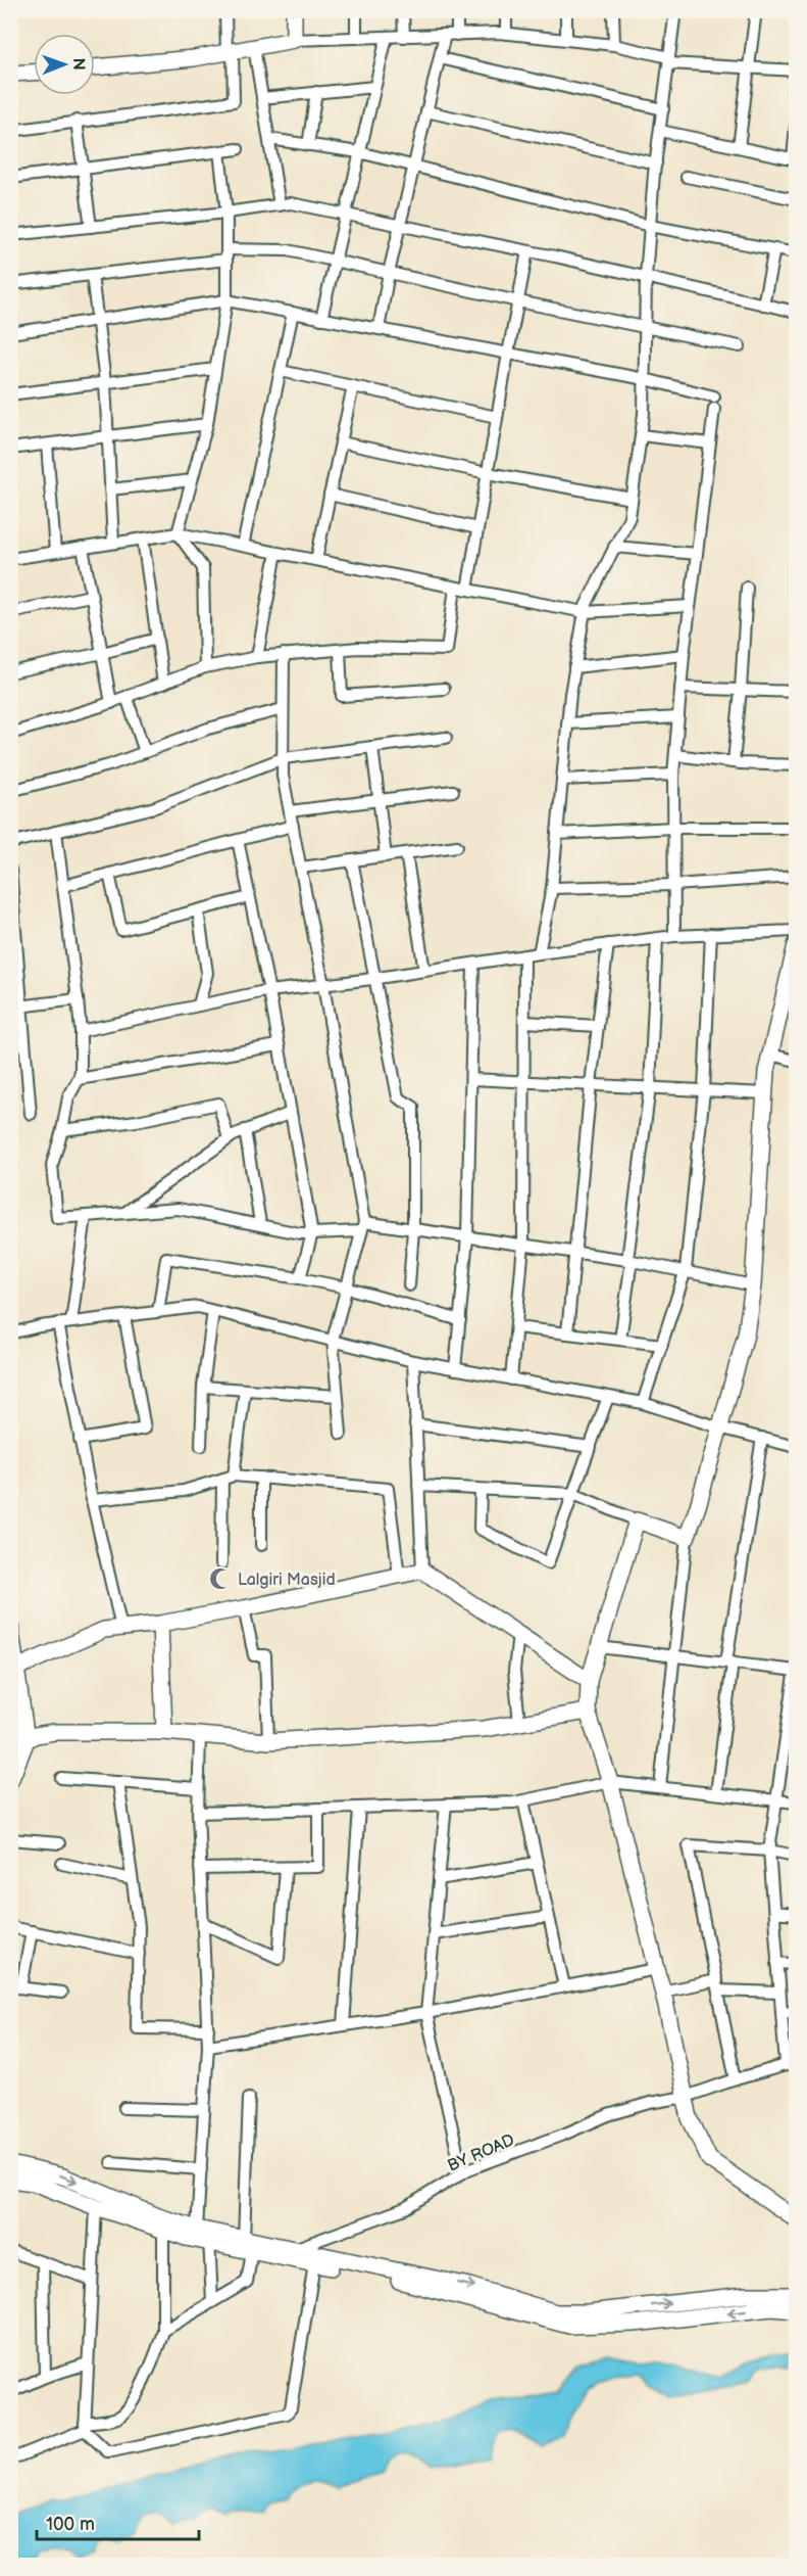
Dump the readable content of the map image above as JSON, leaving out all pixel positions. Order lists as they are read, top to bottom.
{
  "streets": {
    "street": ["BY ROAD"]
  },
  "places": {
    "mosque": ["Lalgiri Masjid"]
  },
  "scale_bar": "100 m",
  "north": "right"
}
